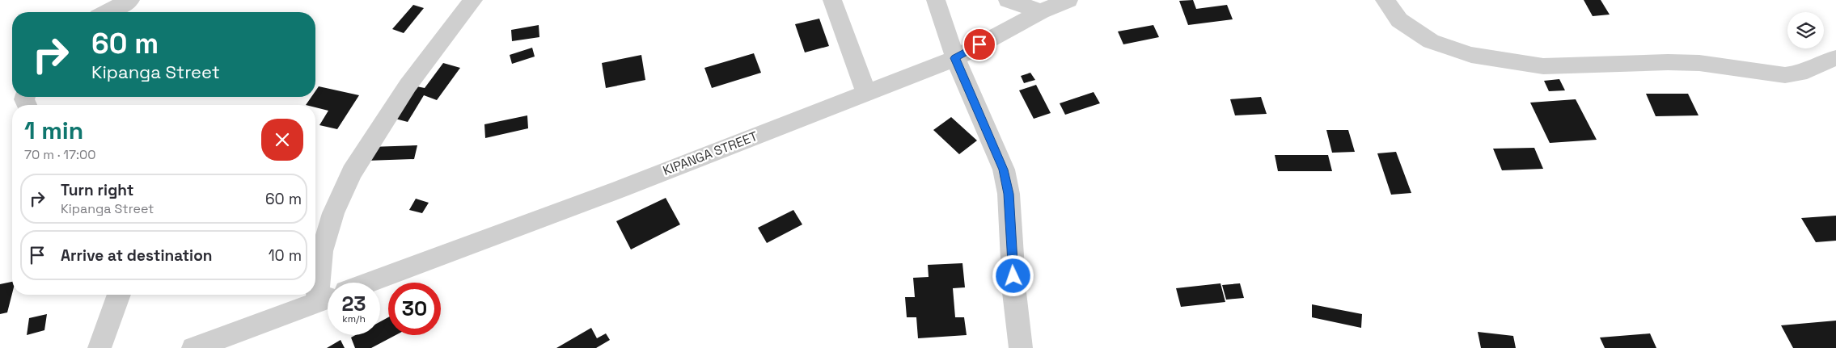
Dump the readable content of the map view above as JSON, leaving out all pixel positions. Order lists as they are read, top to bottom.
{
  "streets": {
    "street": ["KIPANGA STREET"]
  },
  "page": {
    "turn": ["60 m", "Kipanga Street"],
    "heading": ["1 min", "70 m · 17:00"],
    "list": [
      {
        "name": "Turn right",
        "note": "Kipanga Street",
        "value": "60 m"
      },
      {
        "name": "Arrive at destination",
        "value": "10 m"
      }
    ],
    "speed": "23 km/h",
    "limit": "30"
  }
}
